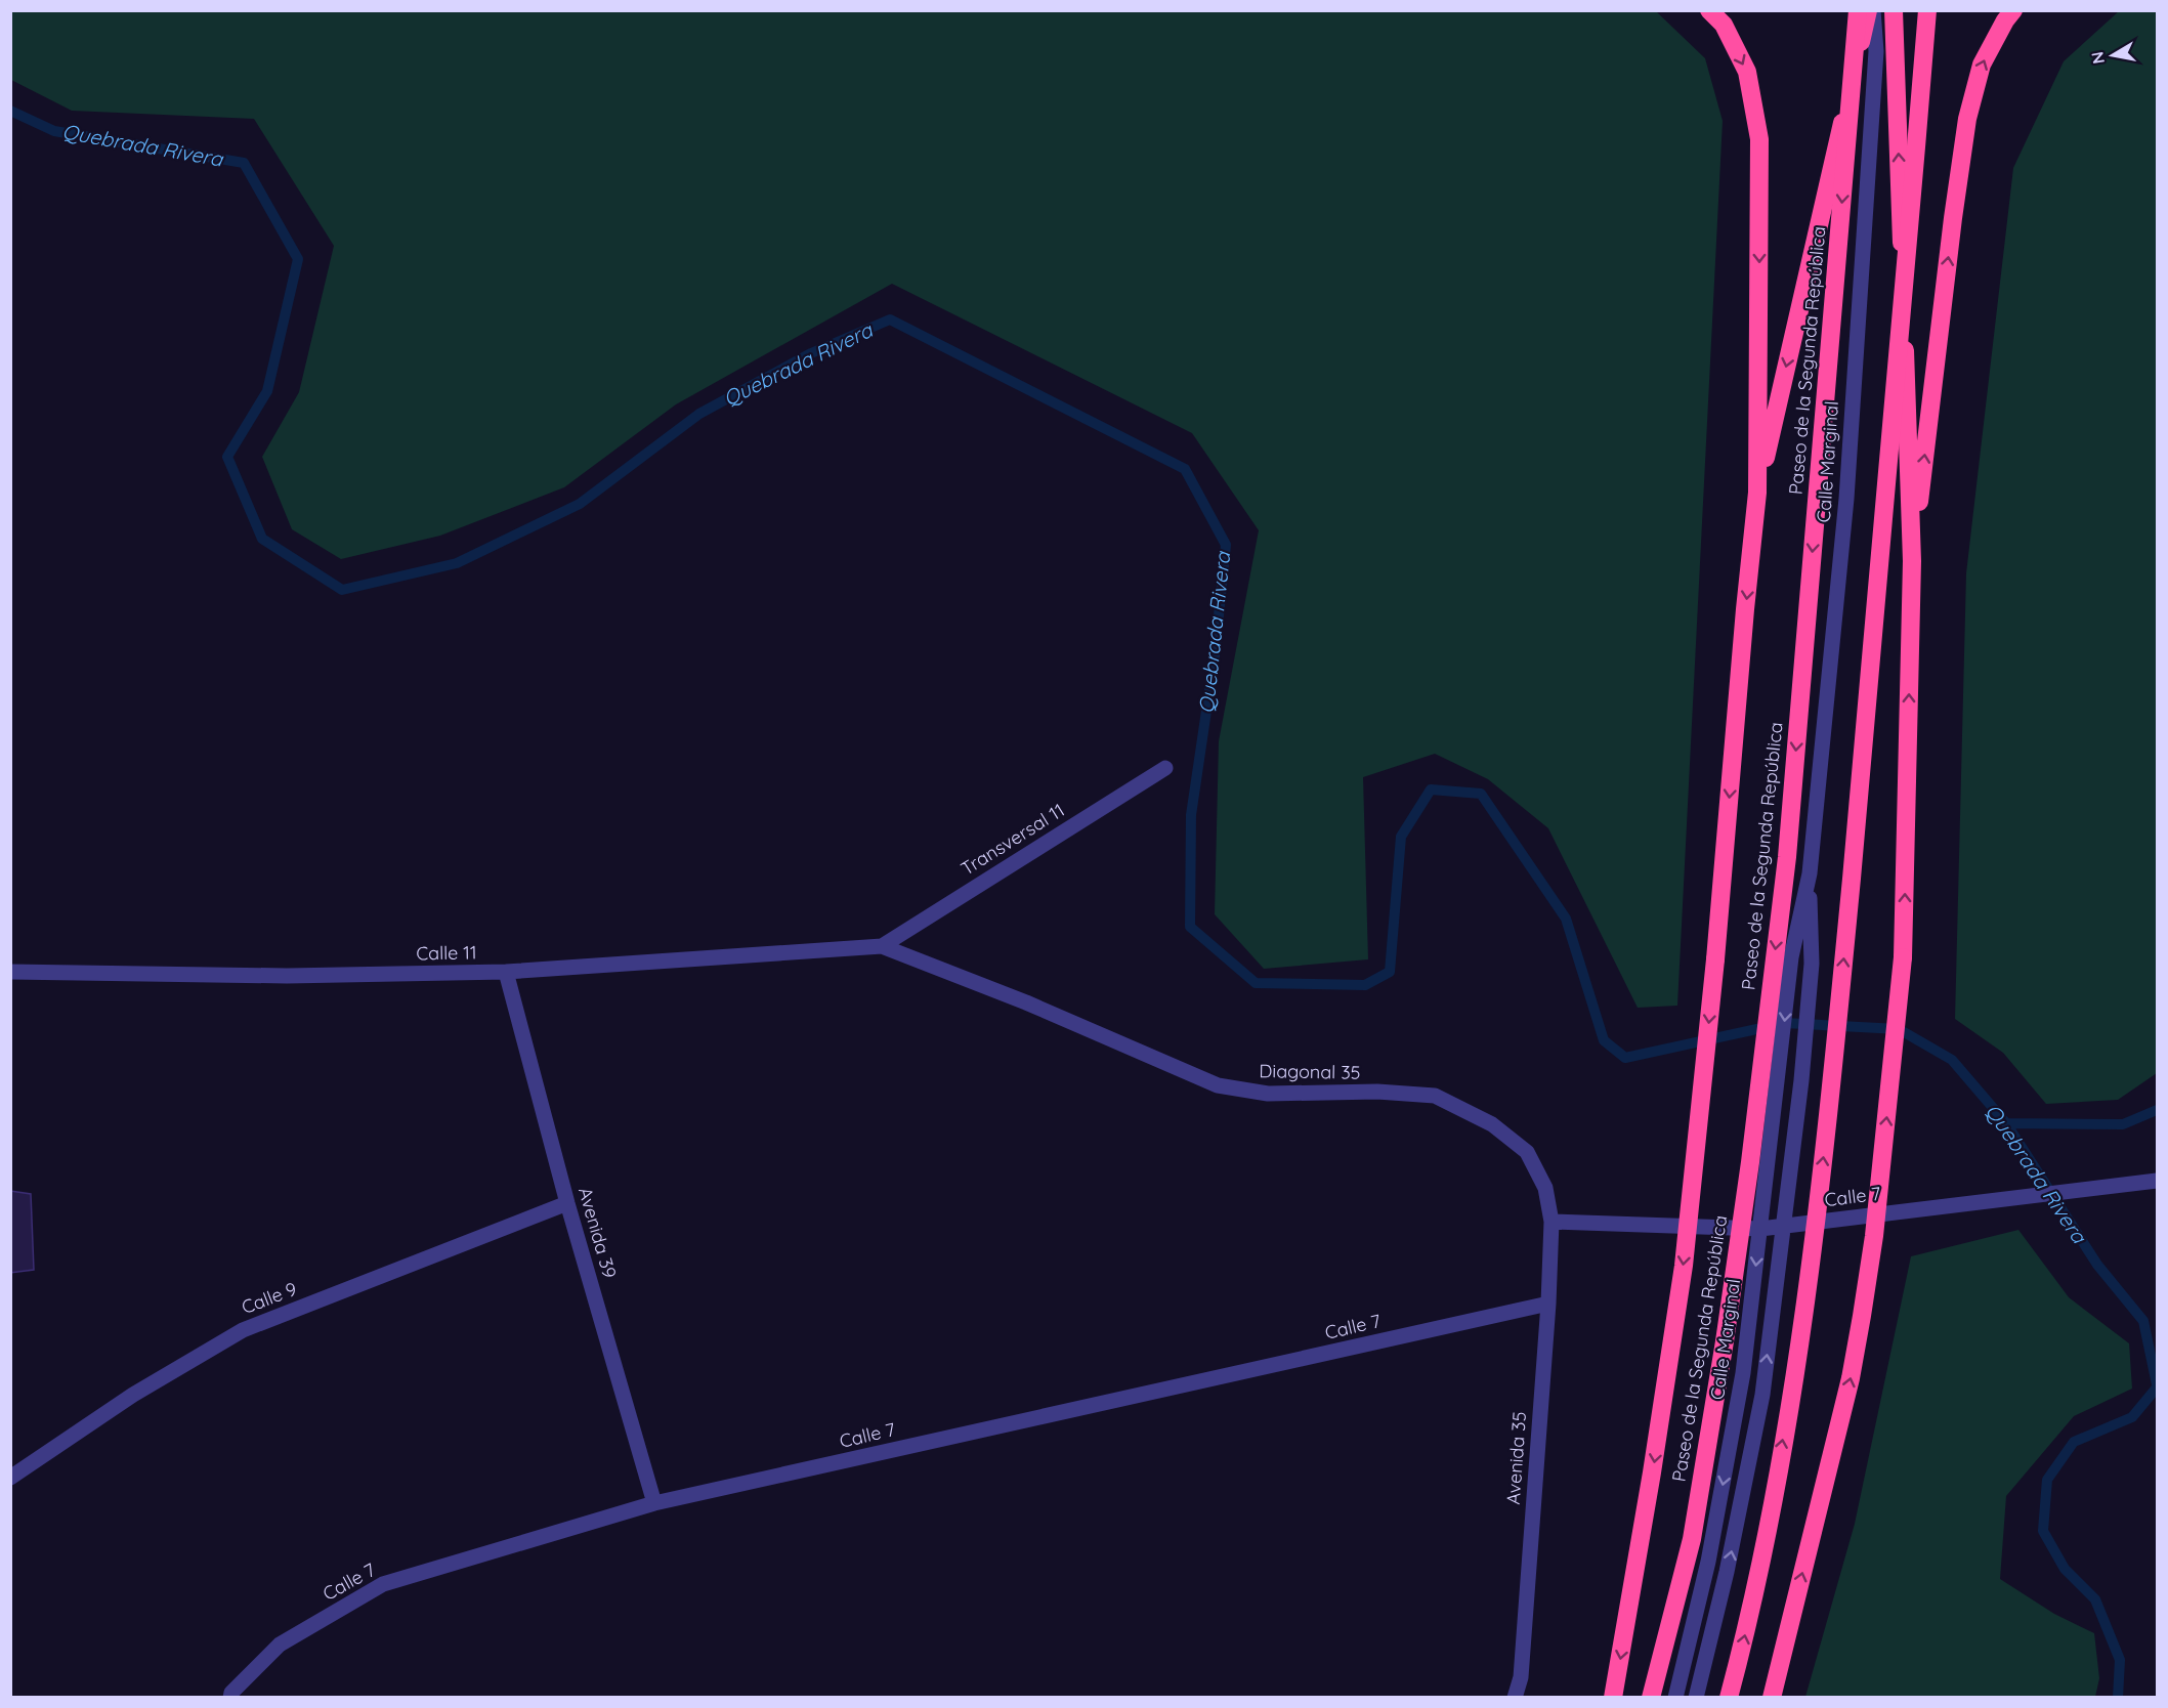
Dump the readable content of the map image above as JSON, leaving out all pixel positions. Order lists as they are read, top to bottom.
{
  "streets": {
    "highway": ["Paseo de la Segunda República"],
    "street": [
      "Calle Marginal",
      "Transversal 11",
      "Calle 11",
      "Diagonal 35",
      "Calle 7",
      "Avenida 39",
      "Calle 9",
      "Avenida 35"
    ]
  },
  "crossings": [
    ["Calle Marginal", "Calle 7"],
    ["Transversal 11", "Calle 11"],
    ["Transversal 11", "Diagonal 35"],
    ["Calle 11", "Diagonal 35"],
    ["Calle 11", "Avenida 39"],
    ["Diagonal 35", "Calle 7"],
    ["Diagonal 35", "Avenida 35"],
    ["Calle 7", "Avenida 39"],
    ["Calle 7", "Avenida 35"],
    ["Avenida 39", "Calle 9"]
  ],
  "water": ["Quebrada Rivera"],
  "north": "left"
}
